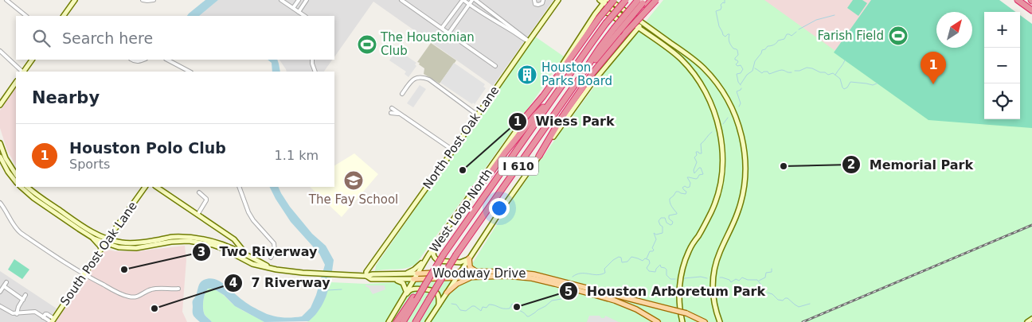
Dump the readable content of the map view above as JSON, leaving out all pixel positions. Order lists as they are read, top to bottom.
{
  "streets": {
    "highway": ["I 610", "West Loop North"],
    "main road": ["North Post Oak Lane", "South Post Oak Lane", "Woodway Drive"]
  },
  "crossings": [
    ["North Post Oak Lane", "Woodway Drive"],
    ["South Post Oak Lane", "Woodway Drive"]
  ],
  "places": {
    "sports": ["Farish Field", "The Houstonian Club"],
    "building": ["Houston Parks Board"],
    "other": [
      "Memorial Park",
      "Wiess Park",
      "Two Riverway",
      "Houston Arboretum Park",
      "7 Riverway"
    ],
    "school or university": ["The Fay School"]
  },
  "north": "top right",
  "page": {
    "map_buttons": ["+", "−"],
    "search": "Search here",
    "pins": "1",
    "heading": "Nearby",
    "list": [
      {
        "mark": "1",
        "name": "Houston Polo Club",
        "note": "Sports",
        "value": "1.1 km"
      }
    ]
  }
}
